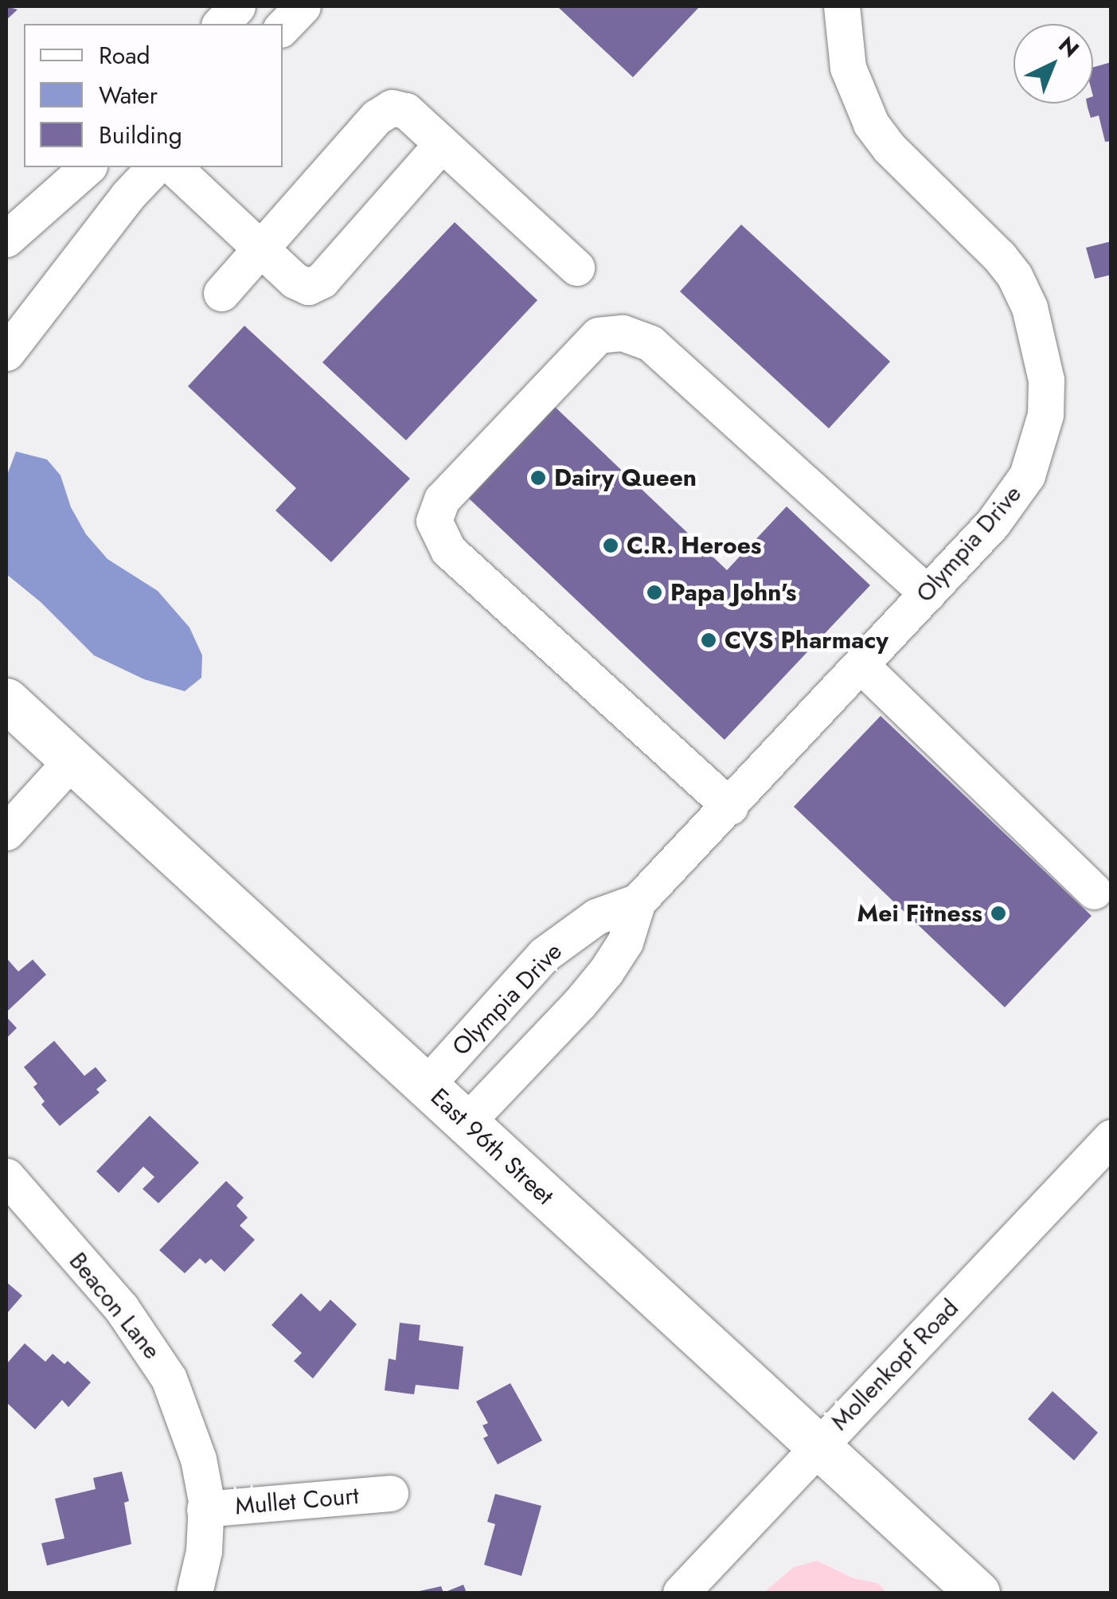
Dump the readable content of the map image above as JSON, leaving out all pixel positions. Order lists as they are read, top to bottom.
{
  "streets": {
    "main road": ["East 96th Street"],
    "street": [
      "Olympia Drive",
      "Beacon Lane",
      "Mollenkopf Road",
      "Mullet Court"
    ]
  },
  "crossings": [
    ["Olympia Drive", "East 96th Street"],
    ["East 96th Street", "Mollenkopf Road"],
    ["Beacon Lane", "Mullet Court"]
  ],
  "places": [
    "Dairy Queen",
    "C.R. Heroes",
    "Papa John's",
    "CVS Pharmacy",
    "Mei Fitness"
  ],
  "legend": ["Road", "Water", "Building"],
  "north": "top right"
}
